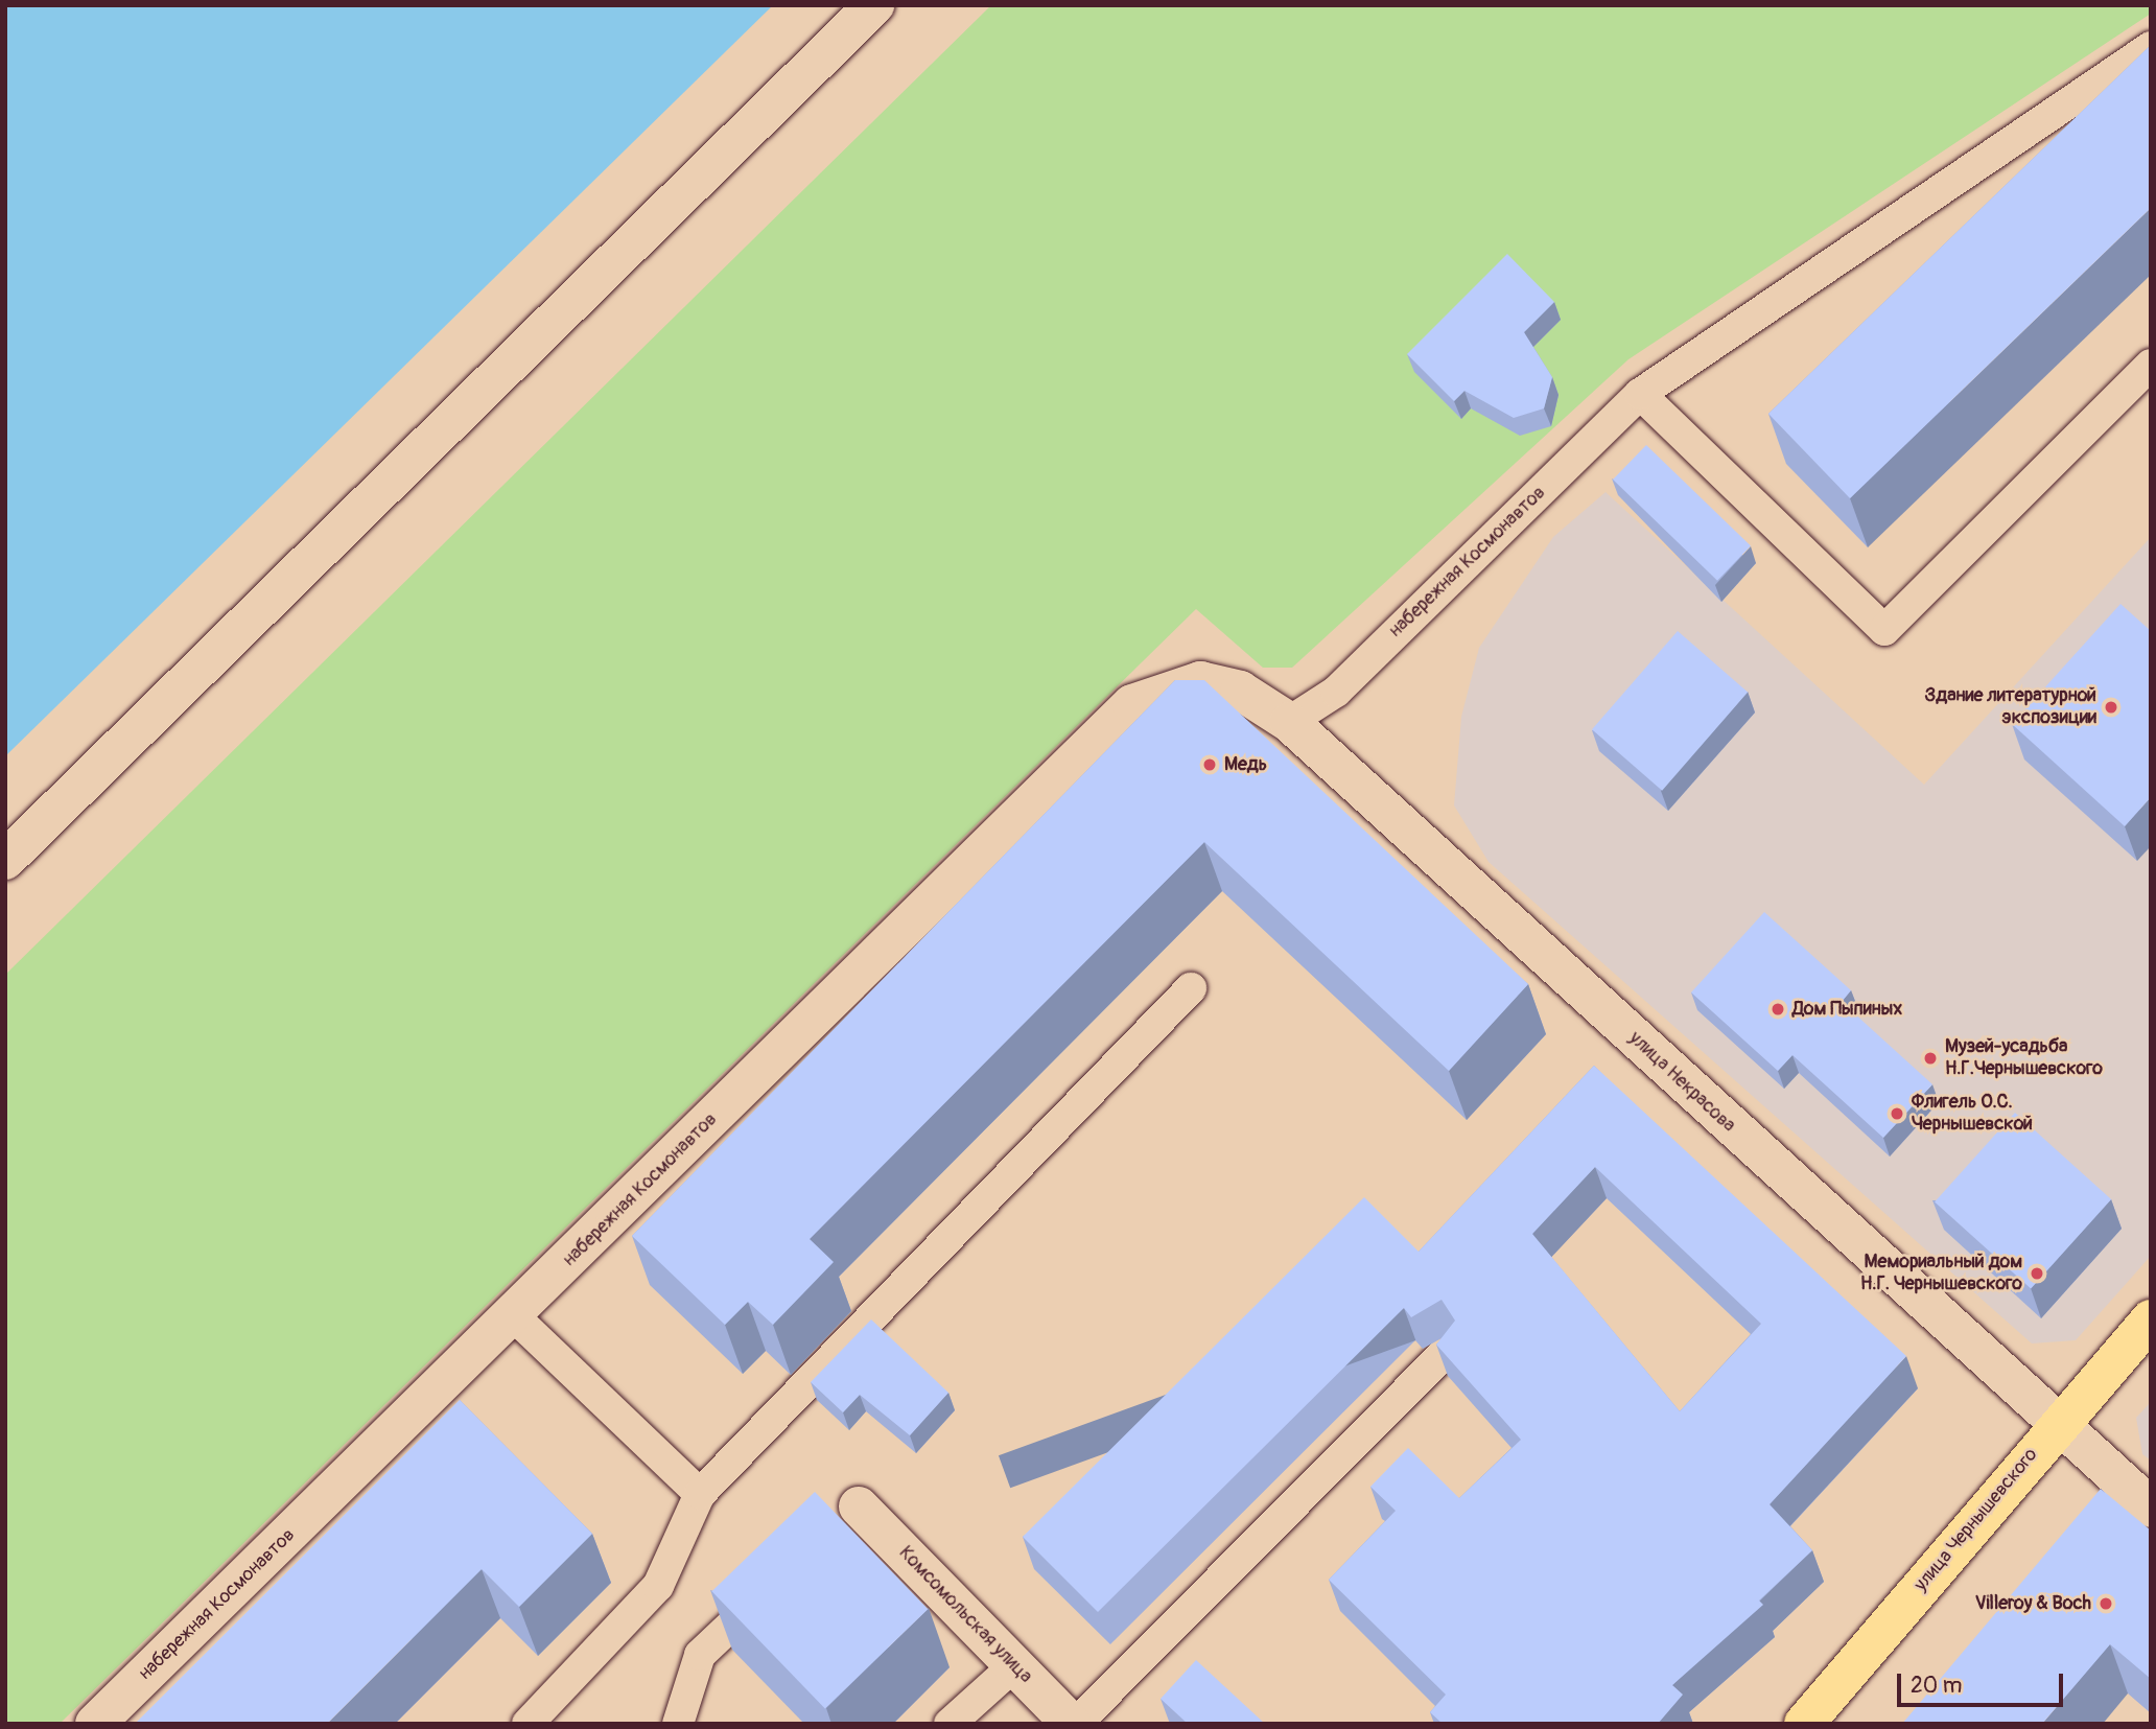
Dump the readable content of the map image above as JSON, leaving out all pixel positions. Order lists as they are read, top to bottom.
{
  "streets": {
    "main road": ["улица Чернышевского"],
    "street": ["набережная Космонавтов", "улица Некрасова", "Комсомольская улица"]
  },
  "crossings": [
    ["набережная Космонавтов", "улица Некрасова"],
    ["улица Некрасова", "улица Чернышевского"]
  ],
  "places": [
    "Здание литературной экспозиции",
    "Медь",
    "Дом Пыпиных",
    "Музей-усадьба Н.Г.Чернышевского",
    "Флигель О.С. Чернышевской",
    "Мемориальный дом Н.Г. Чернышевского",
    "Villeroy & Boch"
  ],
  "scale_bar": "20 m"
}
